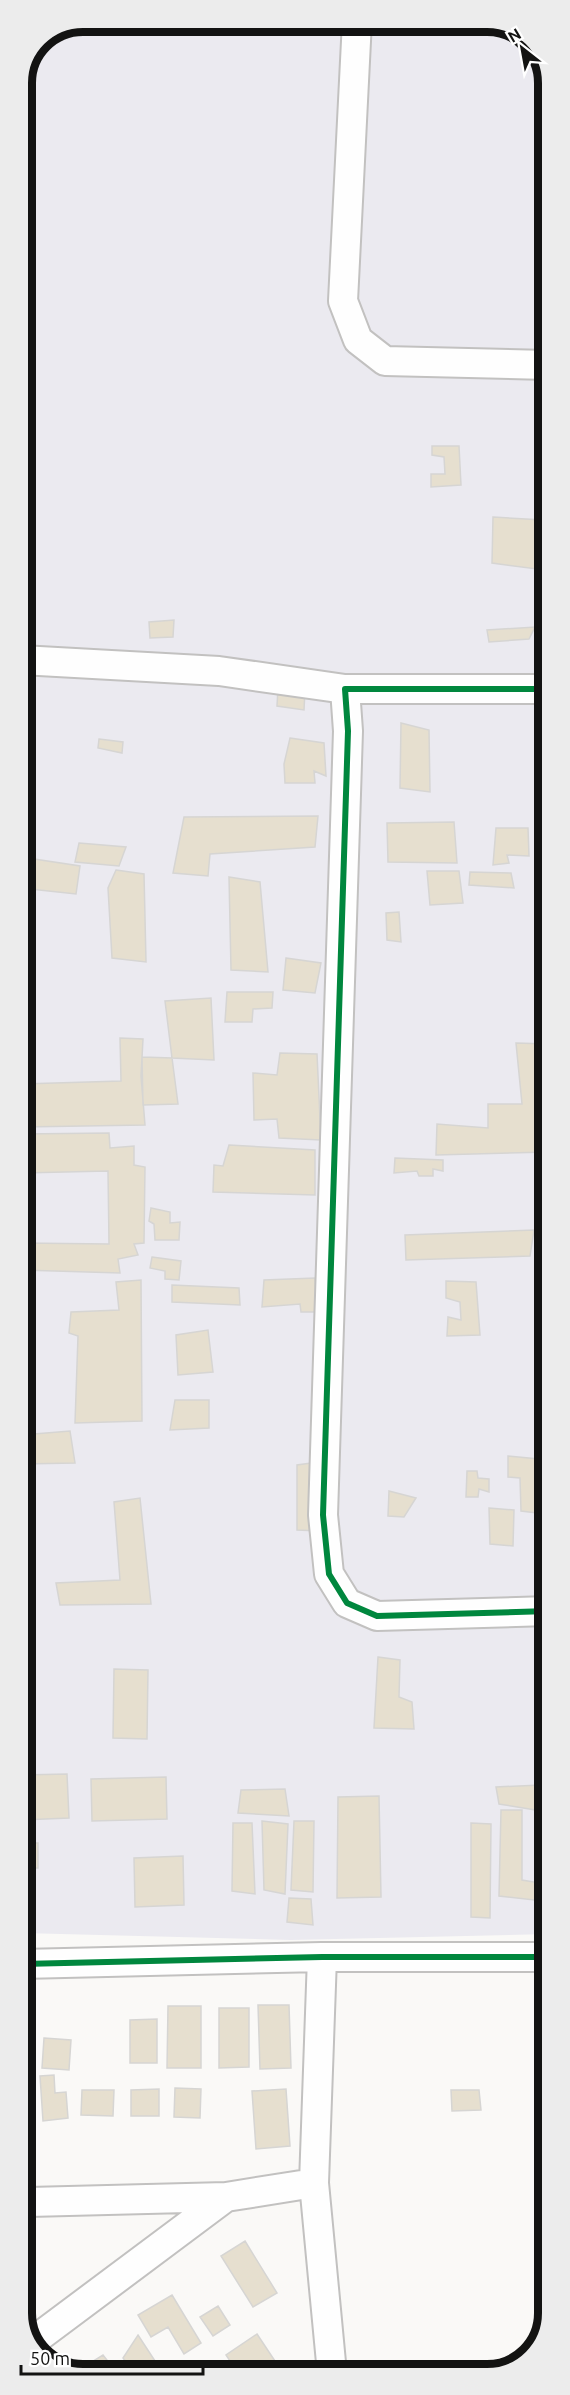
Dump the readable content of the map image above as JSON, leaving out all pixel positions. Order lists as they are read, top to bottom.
{
  "scale_bar": "50 m",
  "north": "top left"
}
